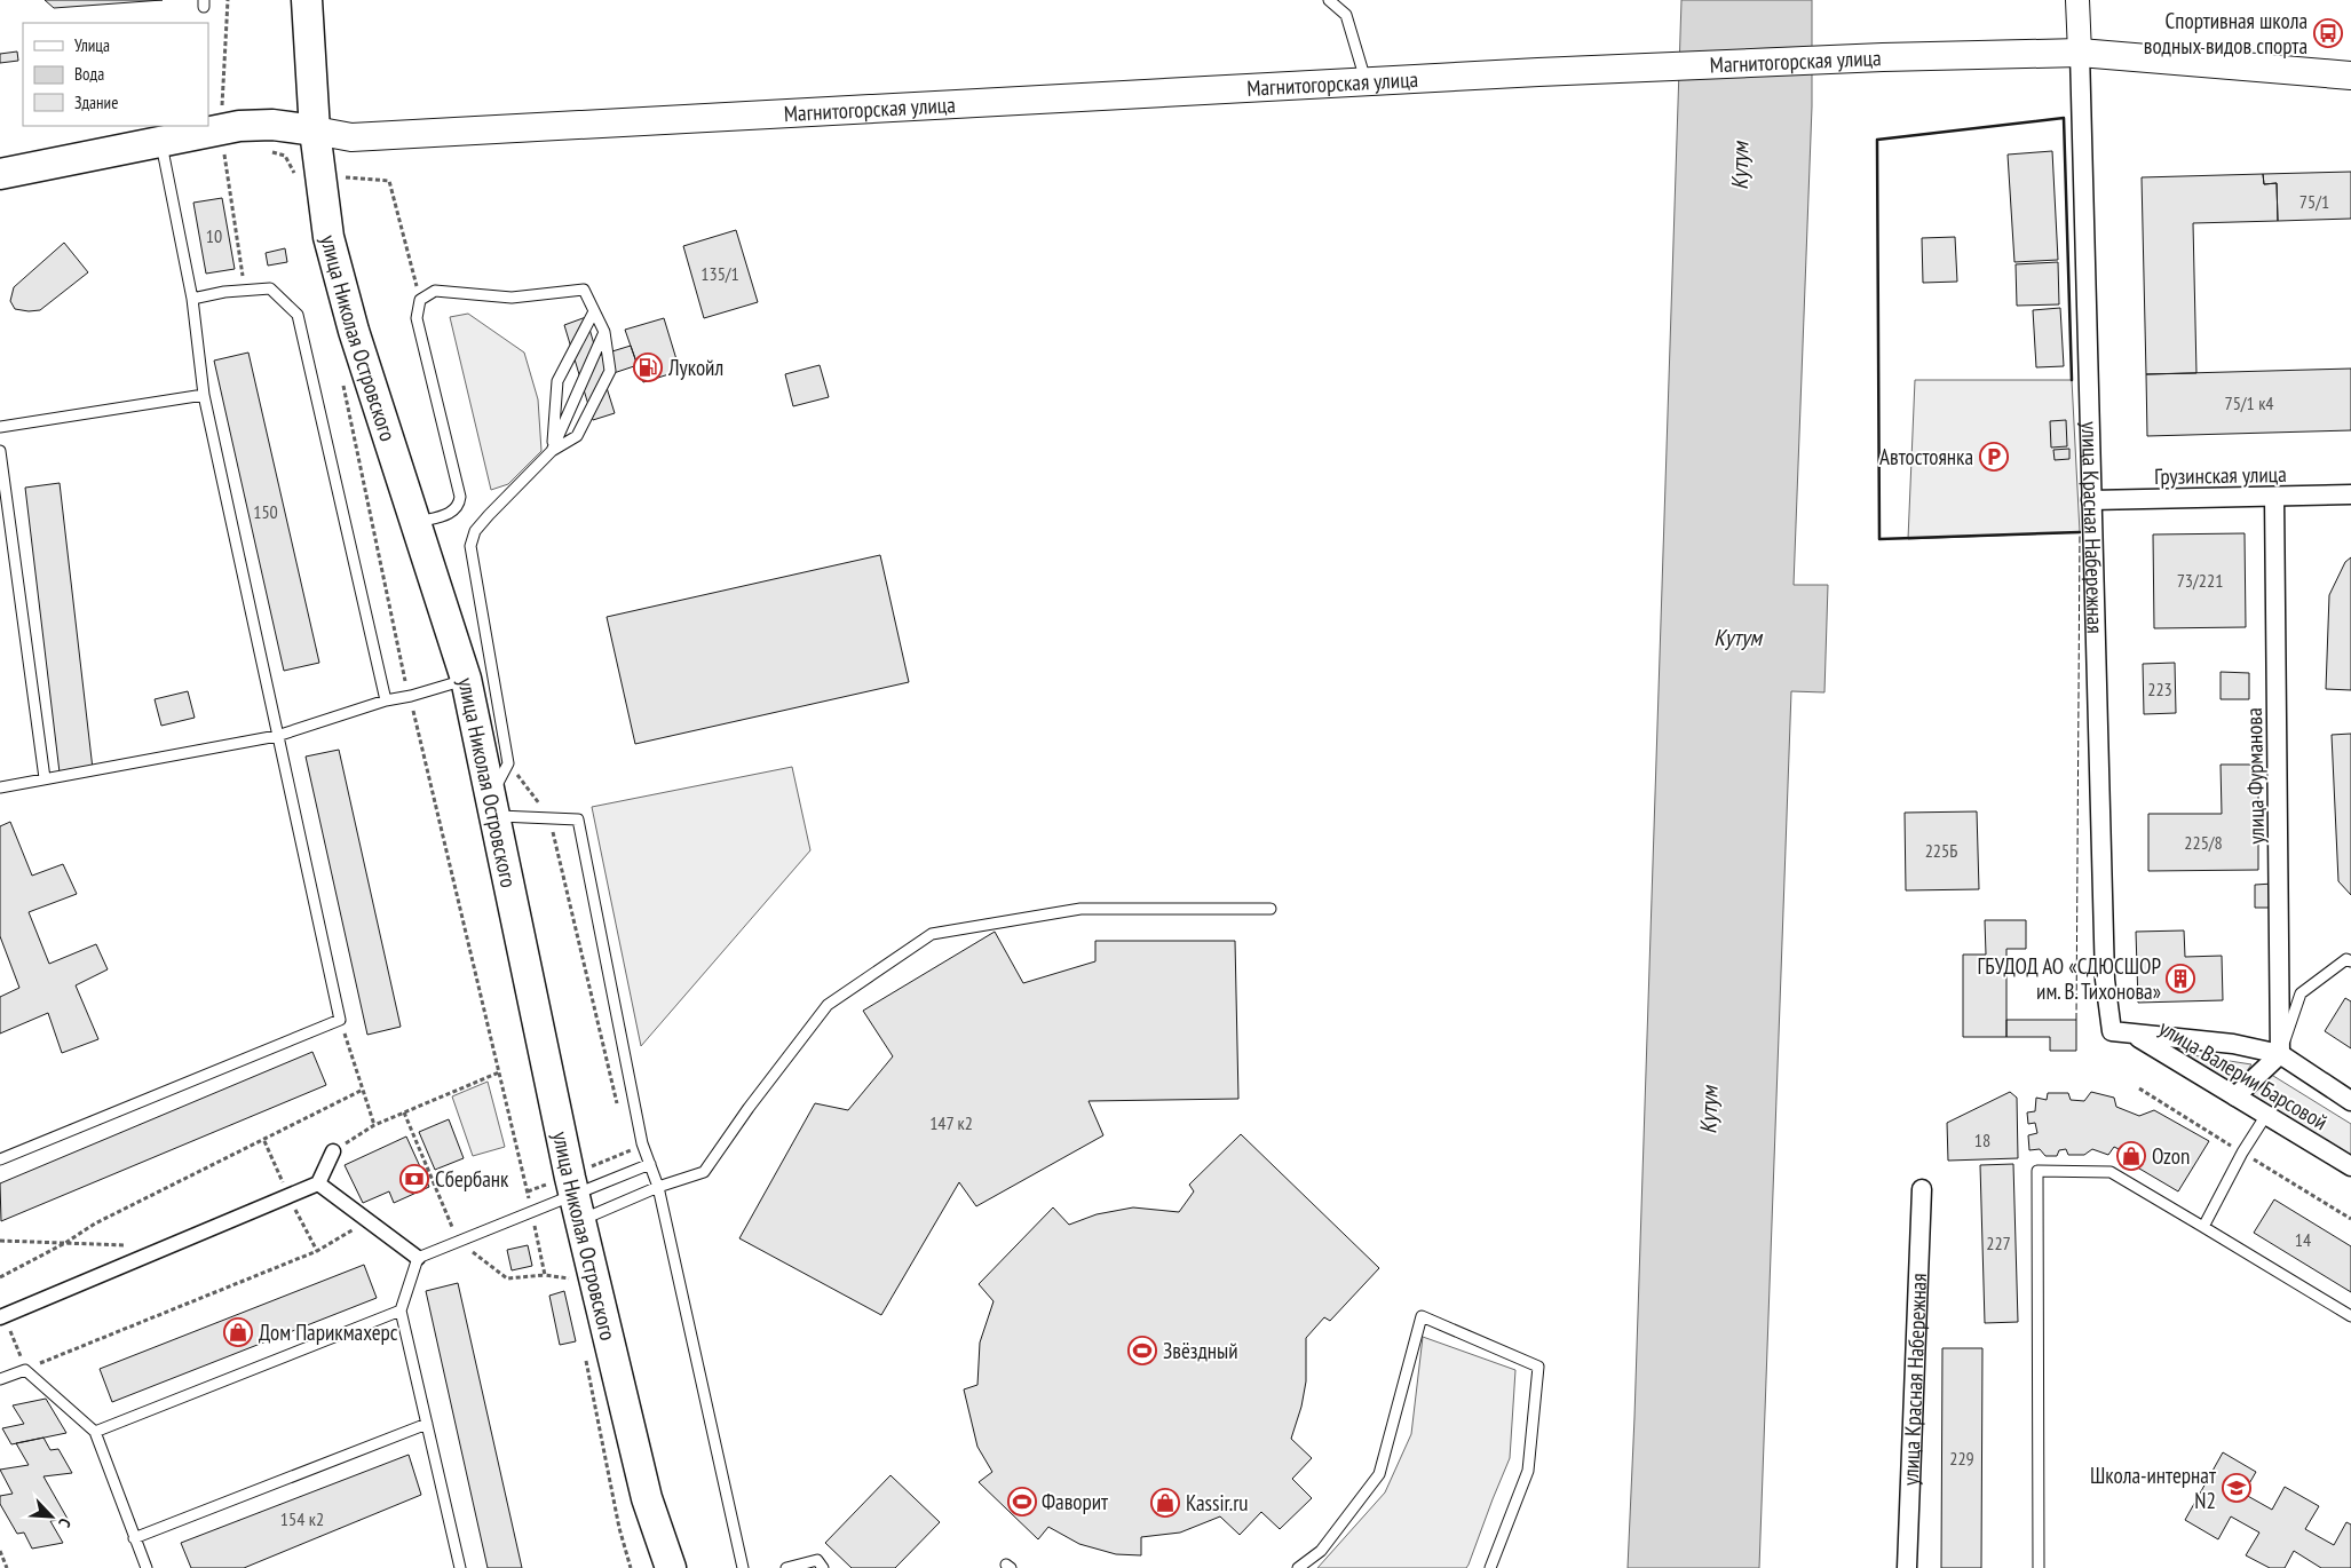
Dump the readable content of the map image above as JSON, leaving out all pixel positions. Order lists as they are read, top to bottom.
{
  "streets": {
    "main road": ["Магнитогорская улица", "улица Николая Островского"],
    "street": [
      "Грузинская улица",
      "улица Красная Набережная",
      "улица Фурманова",
      "улица Валерии Барсовой"
    ]
  },
  "crossings": [
    ["Магнитогорская улица", "улица Николая Островского"],
    ["Магнитогорская улица", "улица Красная Набережная"],
    ["Грузинская улица", "улица Красная Набережная"],
    ["Грузинская улица", "улица Фурманова"],
    ["улица Красная Набережная", "улица Валерии Барсовой"],
    ["улица Фурманова", "улица Валерии Барсовой"]
  ],
  "water": ["Кутум"],
  "places": {
    "bus stop": ["Спортивная школа водных видов спорта"],
    "fuel station": ["Лукойл"],
    "parking": ["Автостоянка"],
    "building": ["ГБУДОД АО «СДЮСШОР им. В. Тихонова»"],
    "shop": ["Ozon", "Дом Парикмахерс", "Kassir.ru"],
    "bank": ["Сбербанк"],
    "sports": ["Звёздный", "Фаворит"],
    "school or university": ["Школа-интернат N2"]
  },
  "house_numbers": [
    "75/1",
    "10",
    "135/1",
    "75/1 к4",
    "150",
    "73/221",
    "223",
    "225/8",
    "225Б",
    "147 к2",
    "18",
    "14",
    "227",
    "229",
    "154 к2"
  ],
  "legend": ["Улица", "Вода", "Здание"],
  "north": "bottom right"
}
